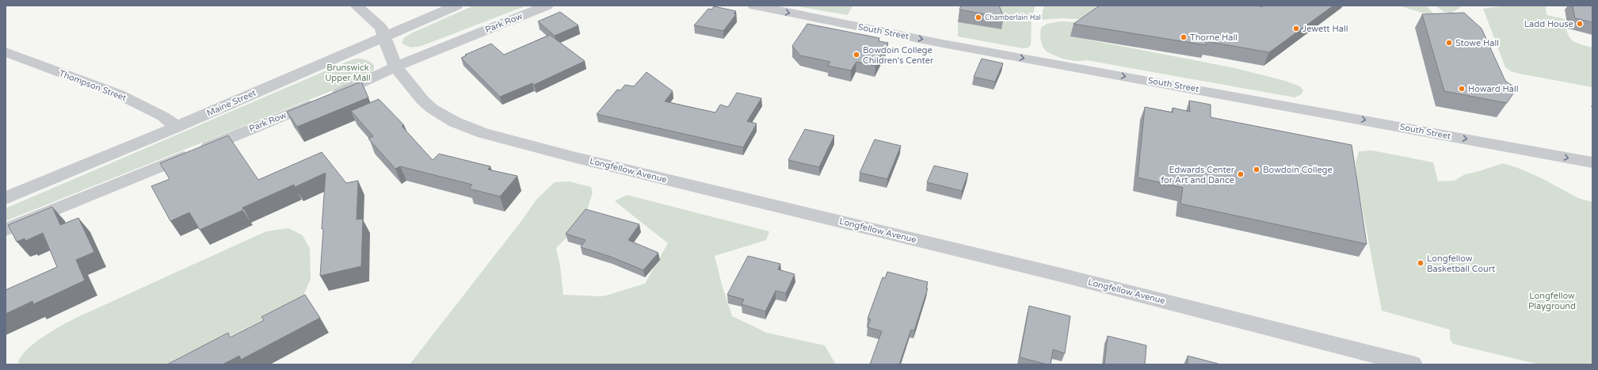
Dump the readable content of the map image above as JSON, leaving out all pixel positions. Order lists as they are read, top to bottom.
{
  "streets": {
    "street": [
      "Park Row",
      "South Street",
      "Thompson Street",
      "Maine Street",
      "Longfellow Avenue"
    ]
  },
  "crossings": [
    ["Park Row", "Longfellow Avenue"],
    ["Thompson Street", "Maine Street"],
    ["Maine Street", "Longfellow Avenue"]
  ],
  "one_way": ["South Street"],
  "parks": ["Brunswick Upper Mall", "Longfellow Playground"],
  "places": [
    "Chamberlain Hal",
    "Ladd House",
    "Jewett Hall",
    "Thorne Hall",
    "Stowe Hall",
    "Bowdoin College Children's Center",
    "Howard Hall",
    "Bowdoin College",
    "Edwards Center for Art and Dance",
    "Longfellow Basketball Court"
  ]
}
